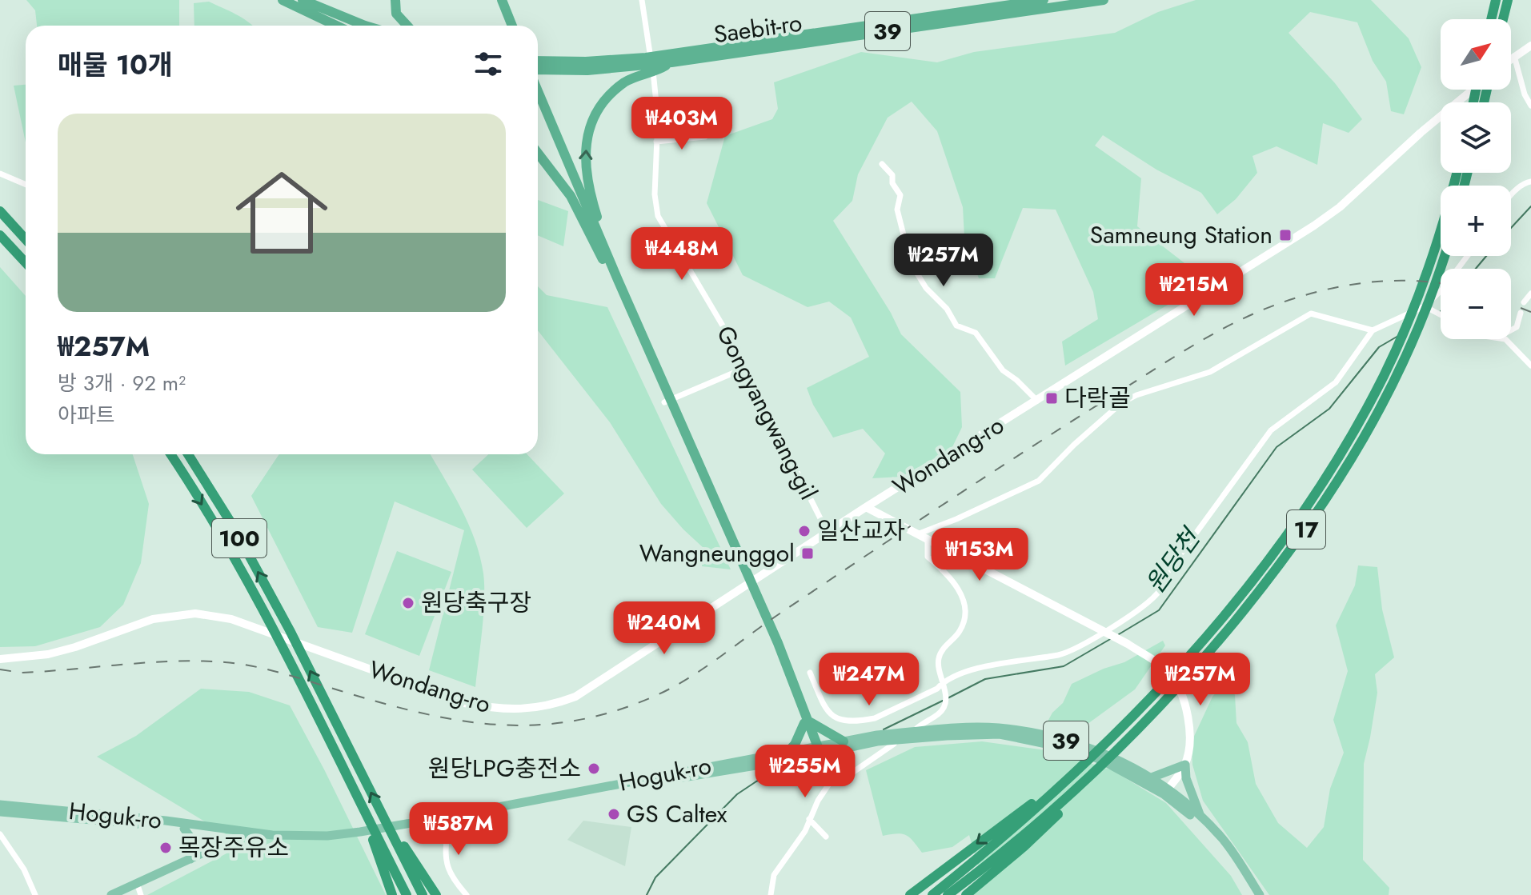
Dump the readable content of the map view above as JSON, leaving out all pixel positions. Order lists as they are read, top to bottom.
{
  "streets": {
    "highway": [
      "Saebit-ro",
      "39",
      "17",
      "100"
    ],
    "main road": ["Wondang-ro", "Hoguk-ro"],
    "street": ["Gongyangwang-gil"]
  },
  "crossings": [
    ["Gongyangwang-gil", "Wondang-ro"]
  ],
  "water": ["원당천"],
  "places": {
    "transit": ["Samneung Station", "다락골", "Wangneunggol"],
    "other": [
      "일산교자",
      "원당축구장",
      "원당LPG충전소",
      "GS Caltex",
      "목장주유소"
    ]
  },
  "north": "top right",
  "page": {
    "map_buttons": ["+", "−"],
    "heading": "매물 10개",
    "price": [
      "₩403M",
      "₩448M",
      "₩257M",
      "₩215M",
      "₩153M",
      "₩240M",
      "₩247M",
      "₩257M",
      "₩255M",
      "₩587M"
    ],
    "list": [
      {
        "name": "₩257M",
        "note": "방 3개 · 92 m² · 아파트"
      }
    ]
  }
}
